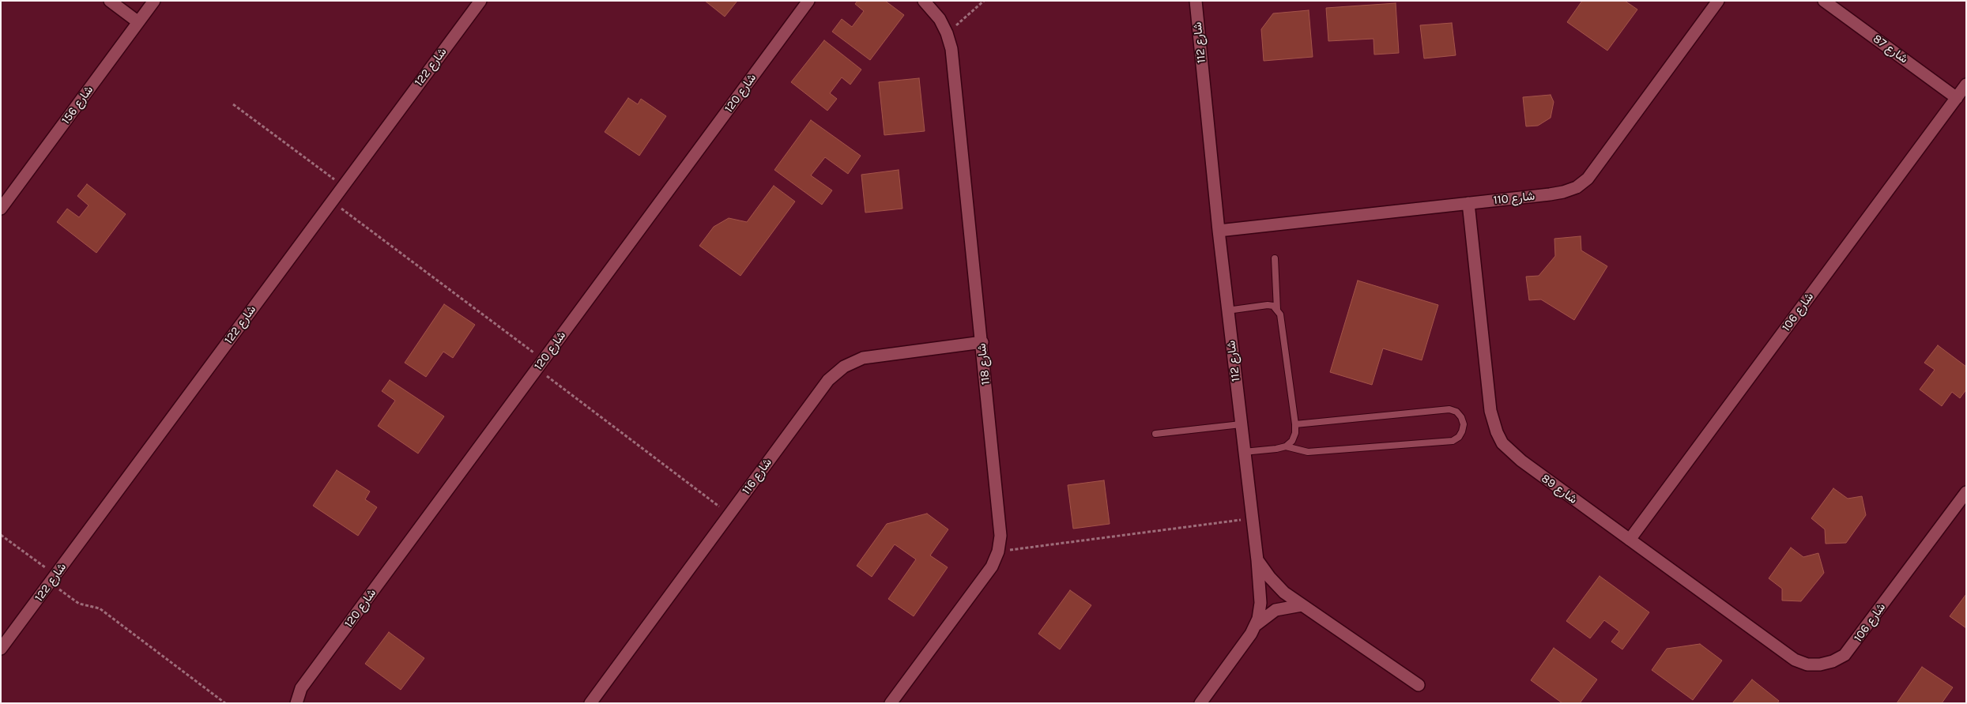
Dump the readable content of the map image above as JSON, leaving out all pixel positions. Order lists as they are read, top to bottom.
{
  "streets": {
    "street": [
      "شارع 112",
      "شارع 87",
      "شارع 122",
      "شارع 120",
      "شارع 156",
      "شارع 110",
      "شارع 106",
      "شارع 118",
      "شارع 116",
      "شارع 89"
    ]
  },
  "crossings": [
    ["شارع 112", "شارع 110"],
    ["شارع 87", "شارع 106"],
    ["شارع 110", "شارع 89"],
    ["شارع 106", "شارع 89"],
    ["شارع 118", "شارع 116"]
  ]
}
